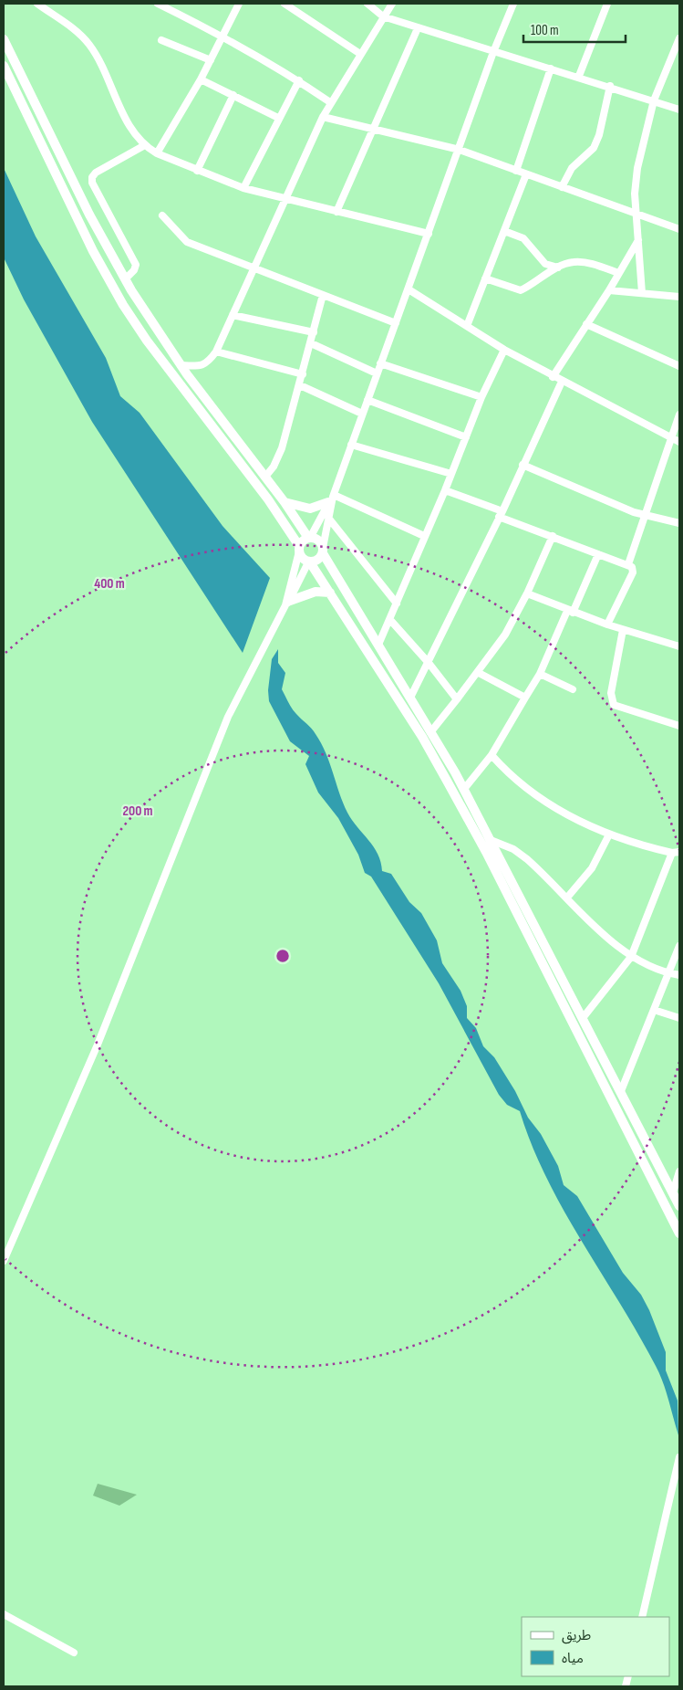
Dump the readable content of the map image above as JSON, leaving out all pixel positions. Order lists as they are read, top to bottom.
{
  "legend": ["طريق", "مياه"],
  "scale_bar": "100 m",
  "rings": ["400 m", "200 m"]
}
